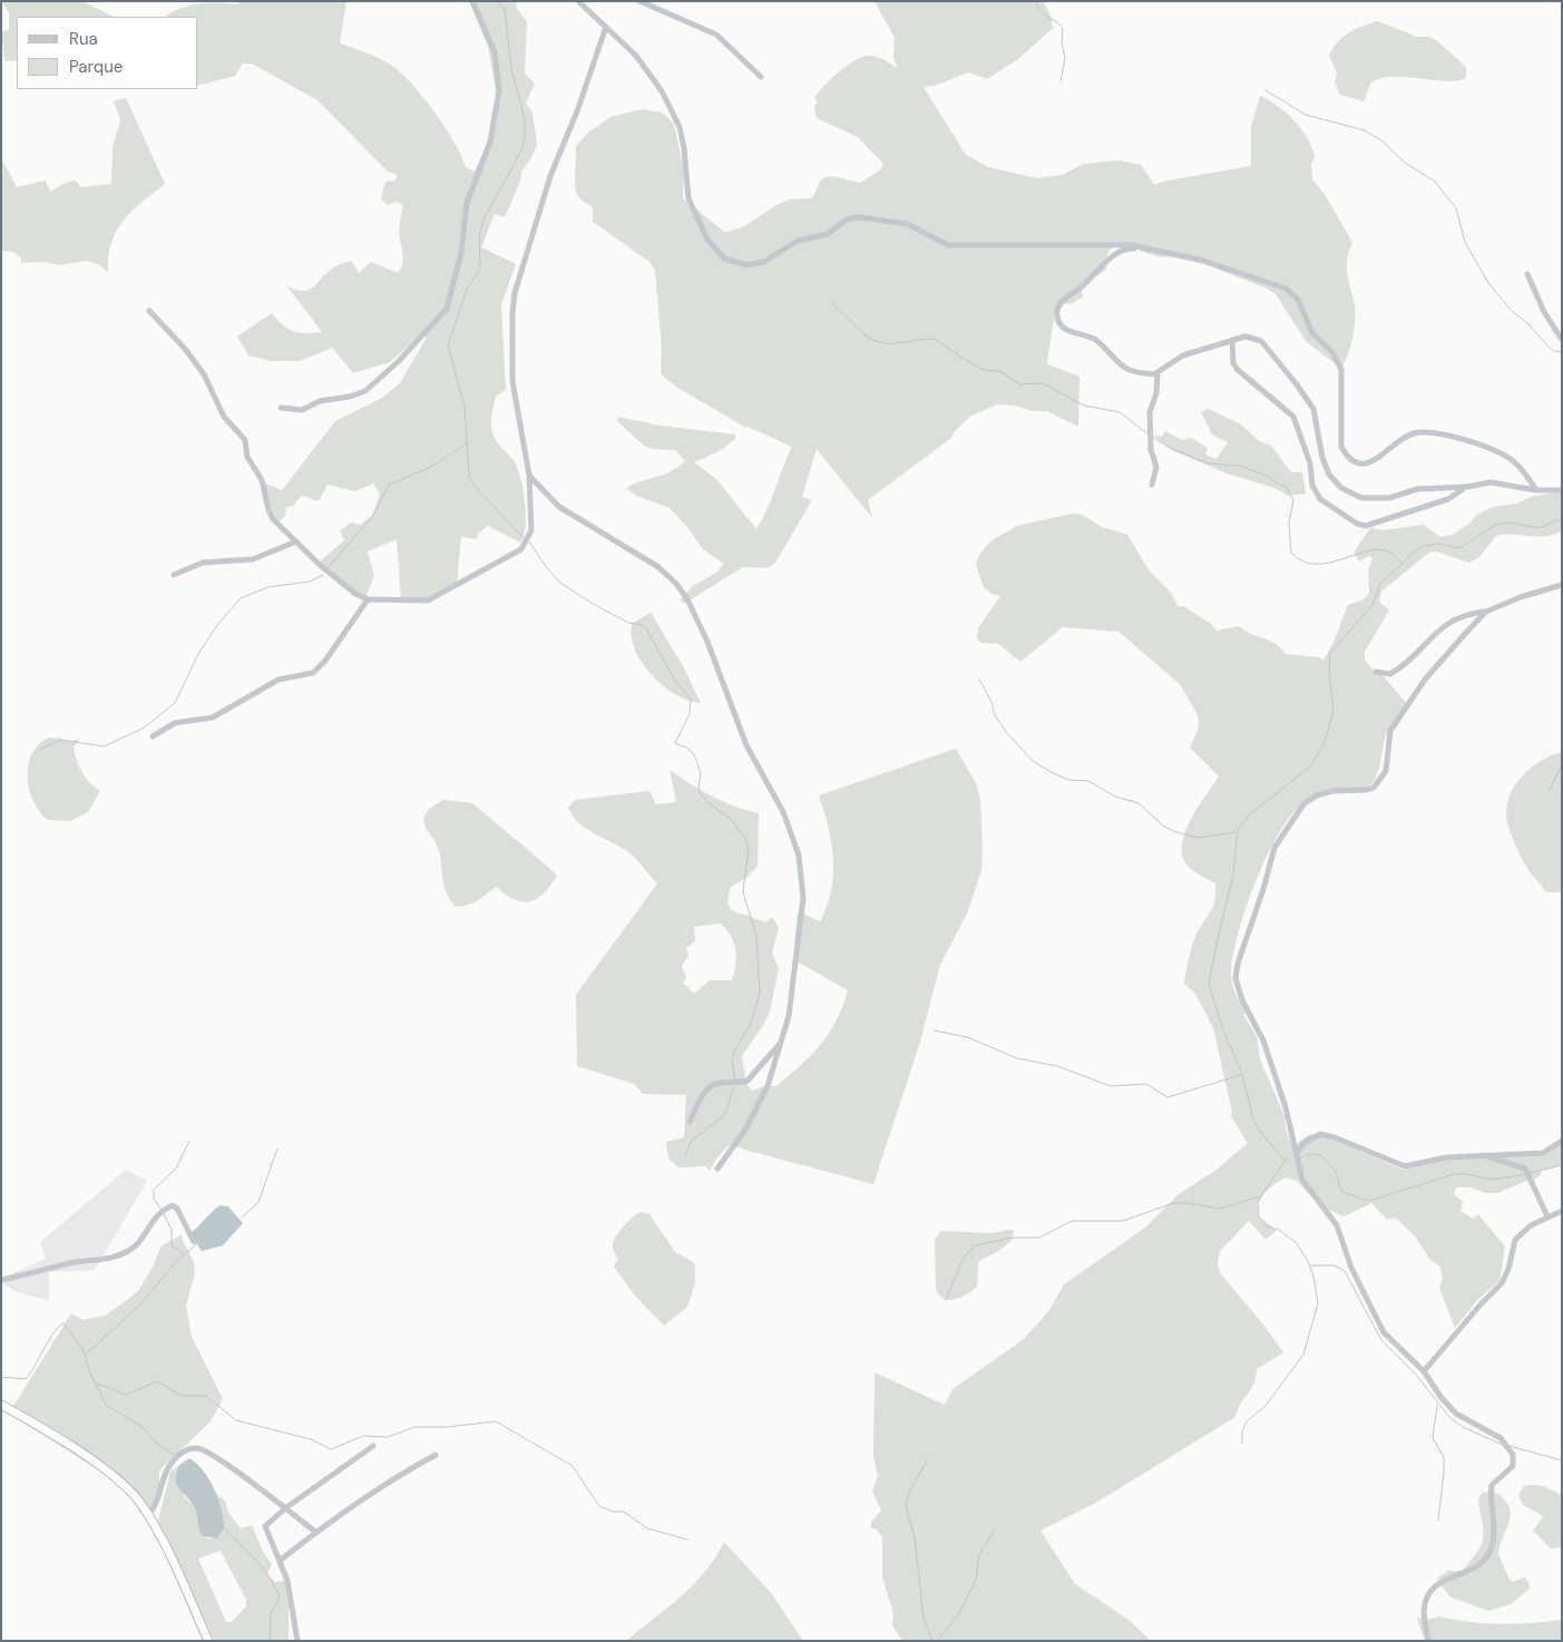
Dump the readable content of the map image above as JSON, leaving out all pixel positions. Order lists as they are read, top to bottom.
{
  "legend": ["Rua", "Parque"]
}
